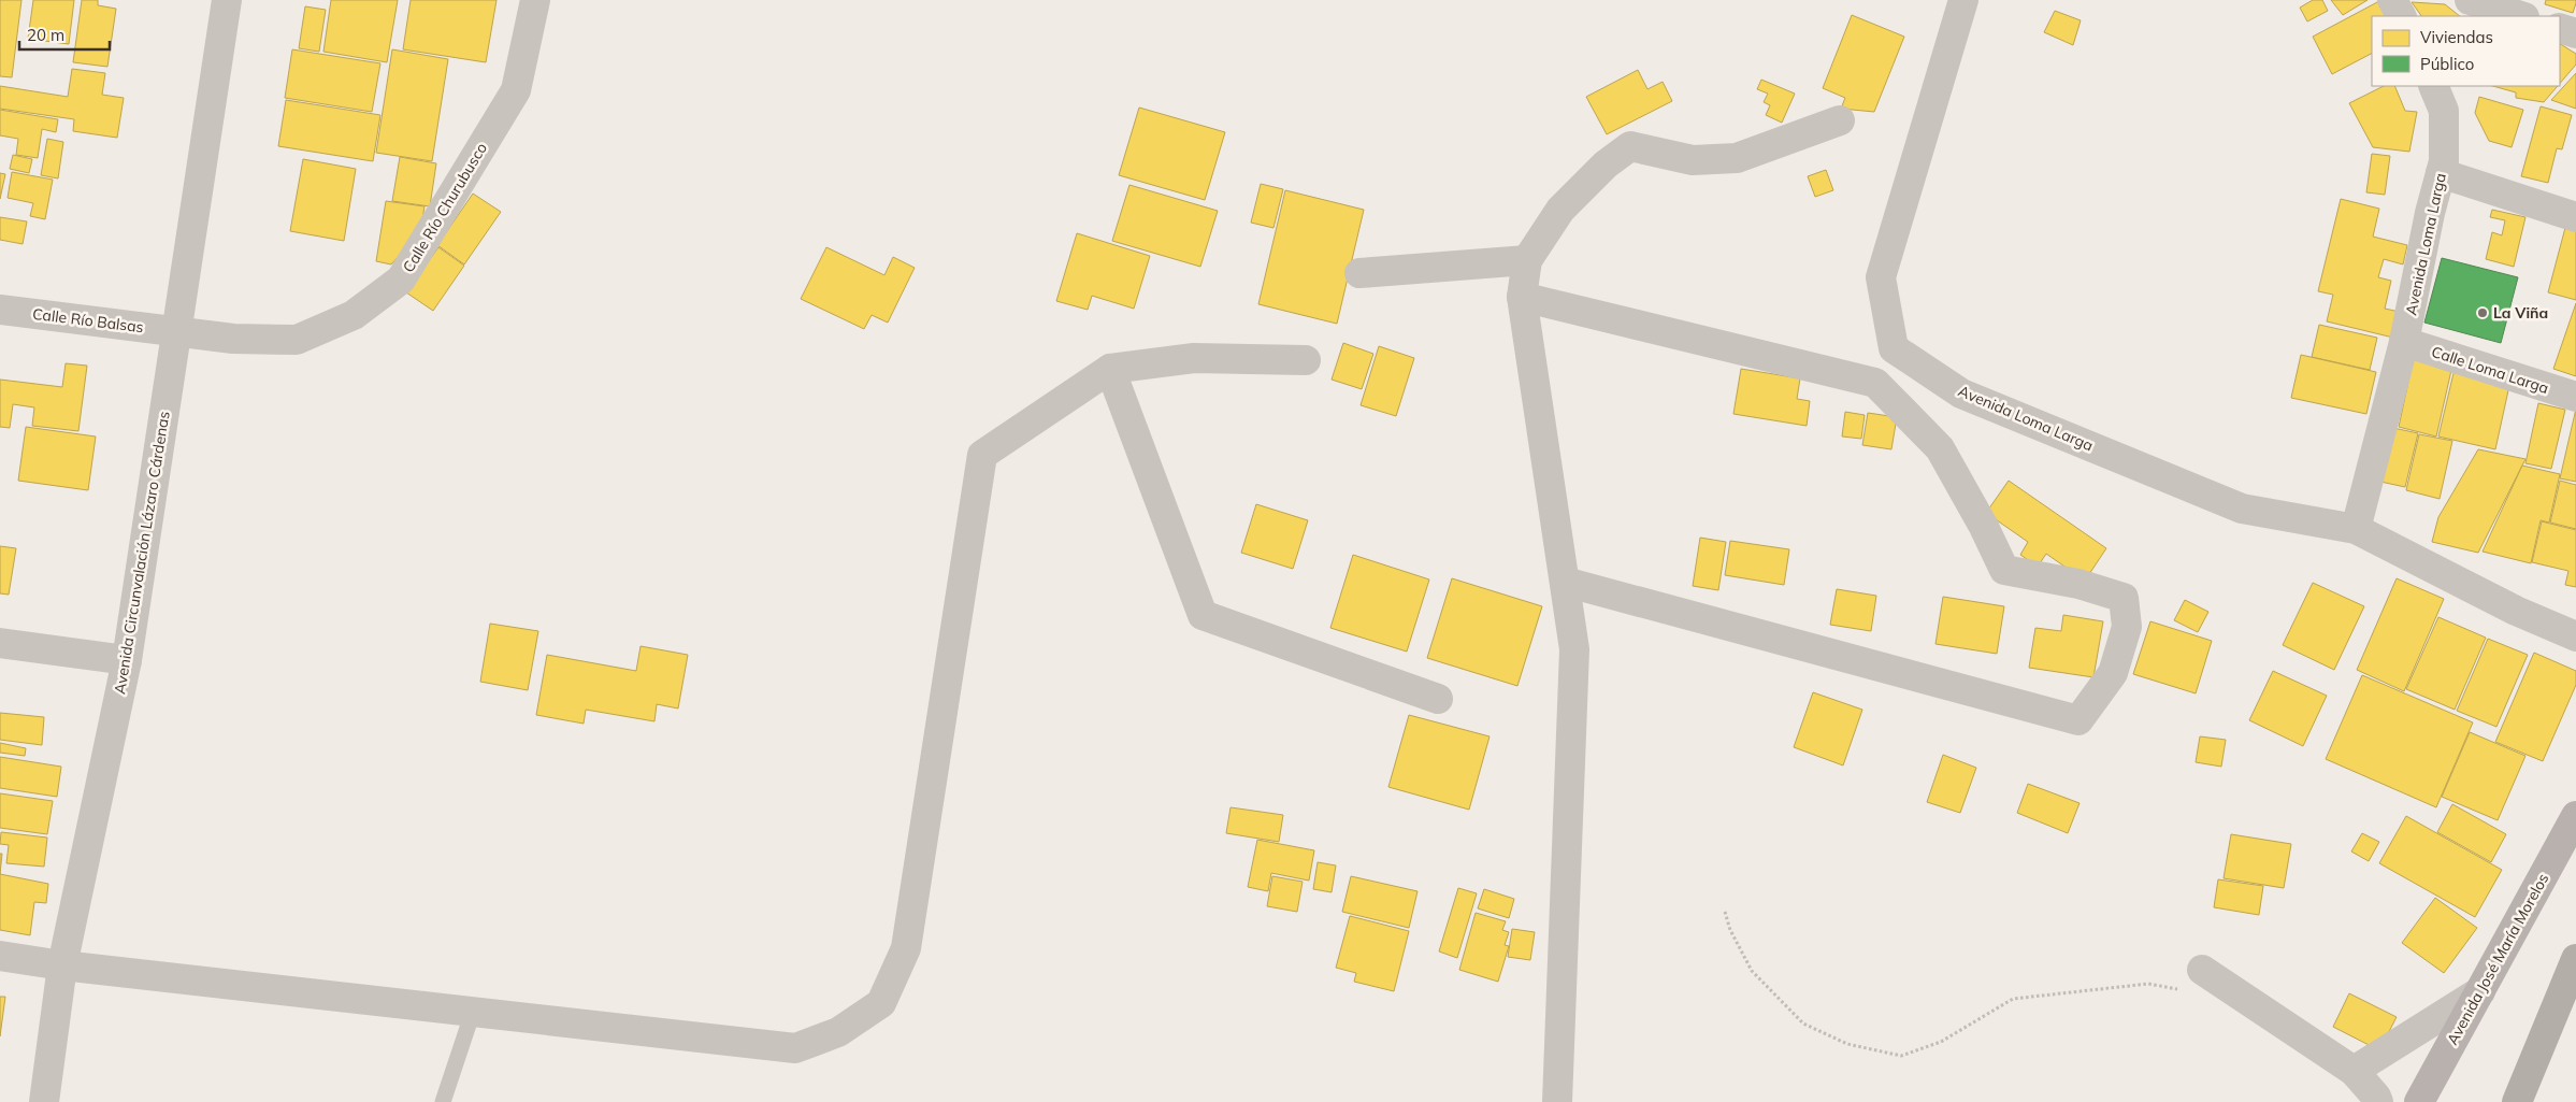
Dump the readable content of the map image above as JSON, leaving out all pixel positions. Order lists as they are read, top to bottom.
{
  "streets": {
    "main road": ["Avenida José María Morelos"],
    "street": [
      "Calle Río Churubusco",
      "Avenida Loma Larga",
      "Calle Río Balsas",
      "Calle Loma Larga",
      "Avenida Circunvalación Lázaro Cárdenas"
    ]
  },
  "crossings": [
    ["Calle Río Churubusco", "Calle Río Balsas"],
    ["Calle Río Churubusco", "Avenida Circunvalación Lázaro Cárdenas"],
    ["Avenida Loma Larga", "Calle Loma Larga"],
    ["Calle Río Balsas", "Avenida Circunvalación Lázaro Cárdenas"]
  ],
  "places": ["La Viña"],
  "legend": ["Viviendas", "Público"],
  "scale_bar": "20 m"
}
